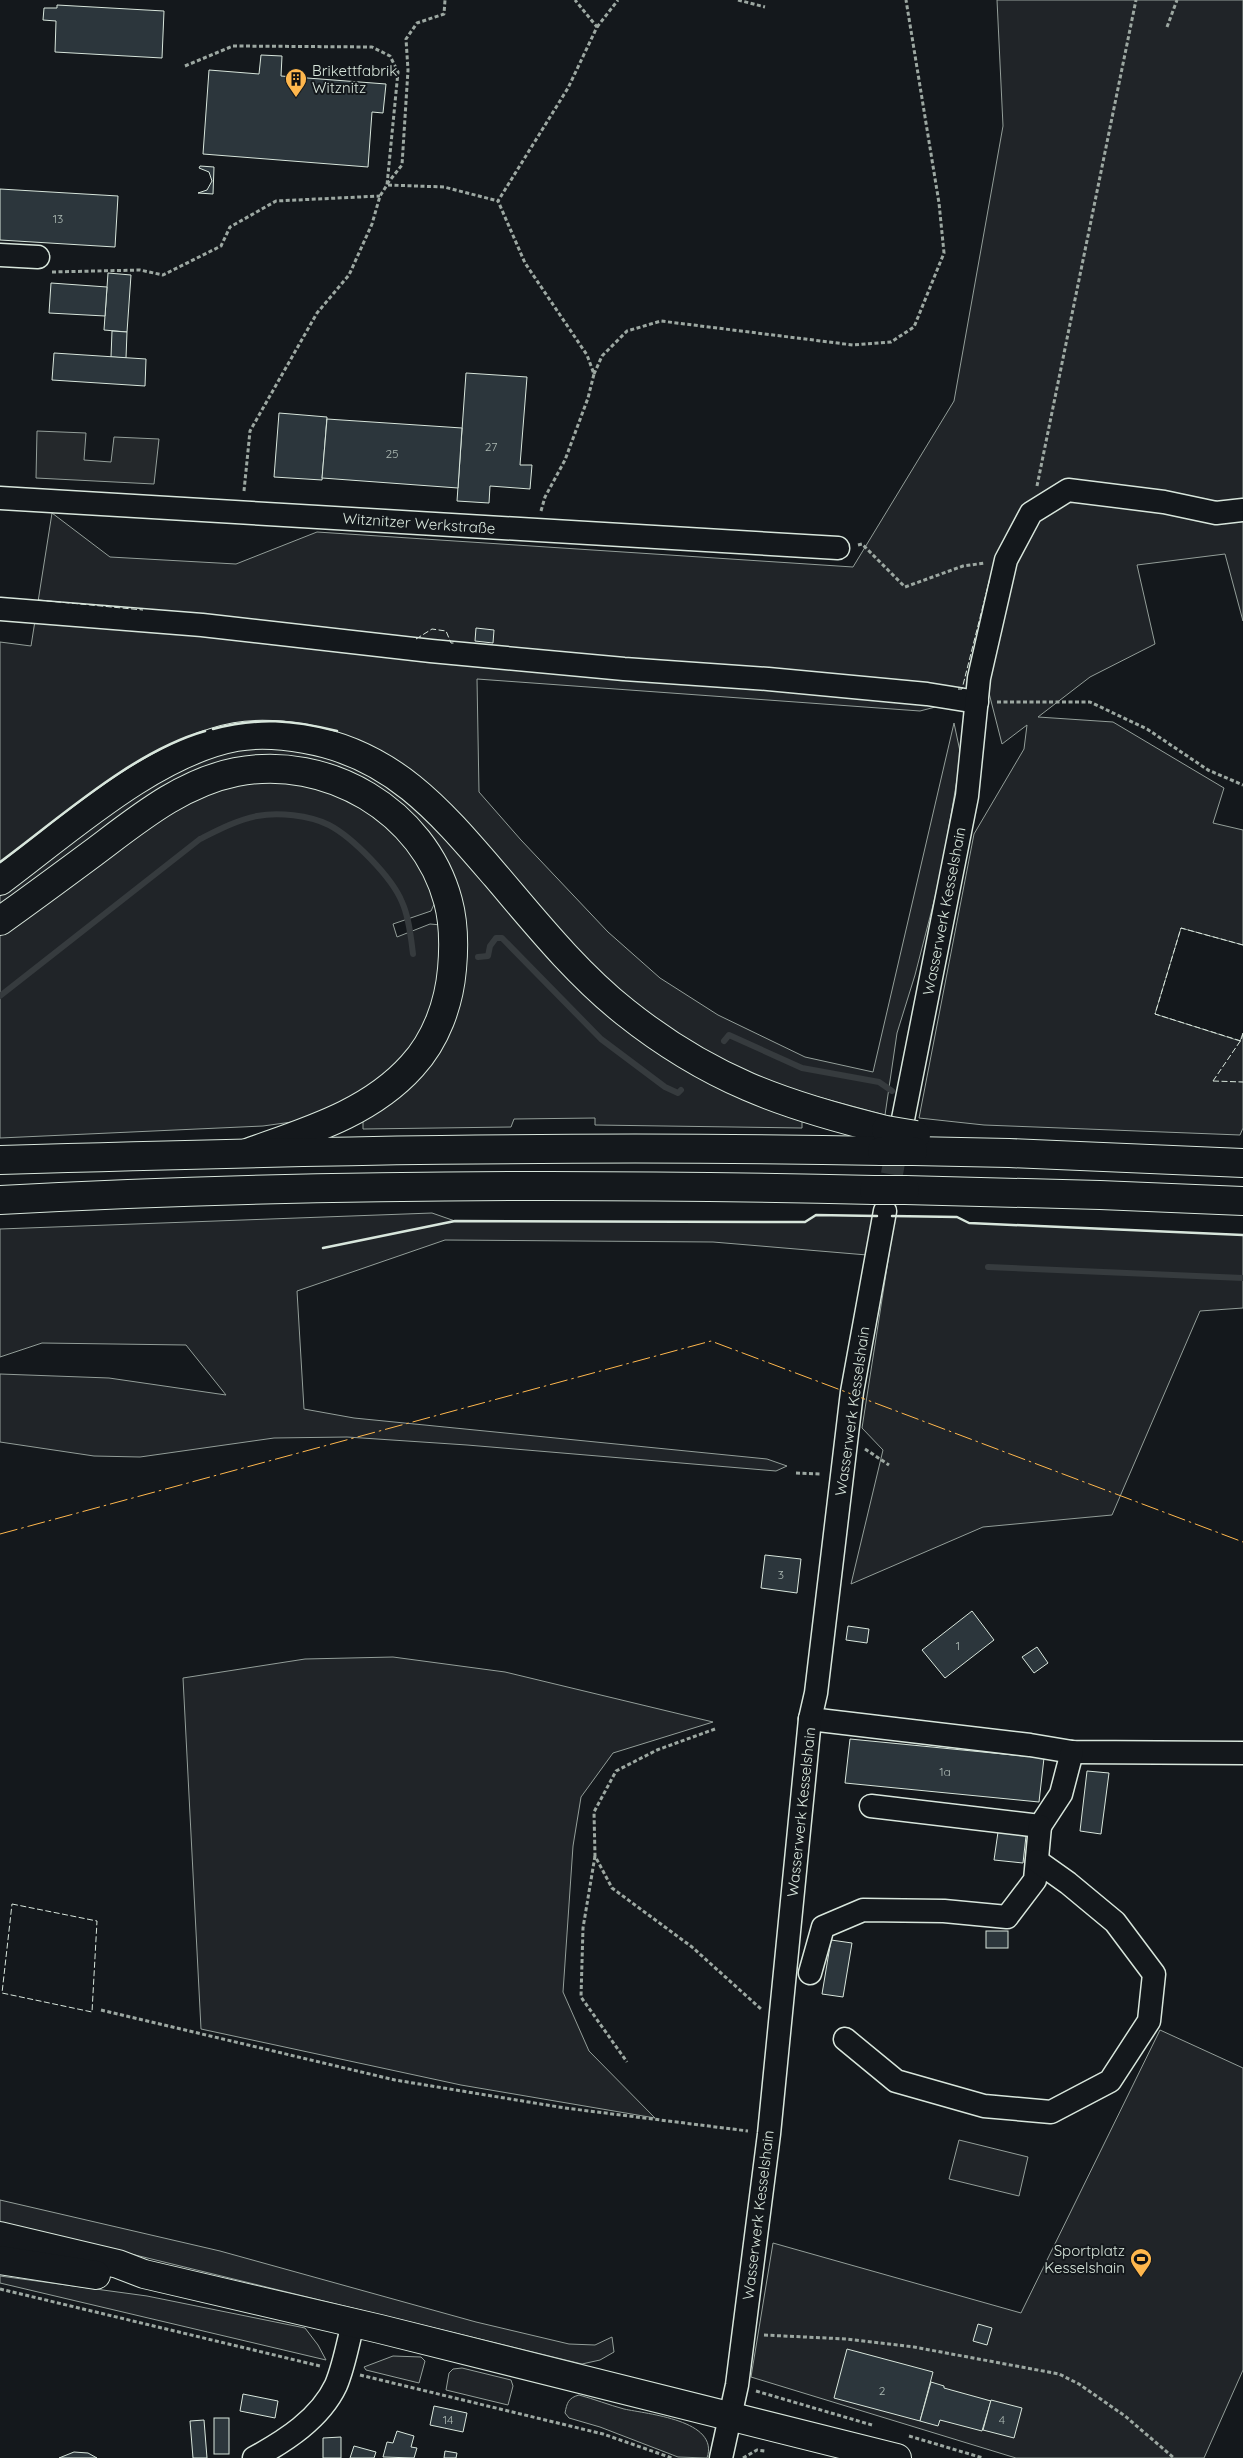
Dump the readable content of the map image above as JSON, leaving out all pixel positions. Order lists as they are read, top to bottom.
{
  "streets": {
    "street": ["Witznitzer Werkstraße", "Wasserwerk Kesselshain"]
  },
  "places": {
    "building": ["Brikettfabrik Witznitz"],
    "sports": ["Sportplatz Kesselshain"]
  },
  "house_numbers": [
    "13",
    "27",
    "25",
    "3",
    "1",
    "1a",
    "2",
    "14",
    "4"
  ]
}
